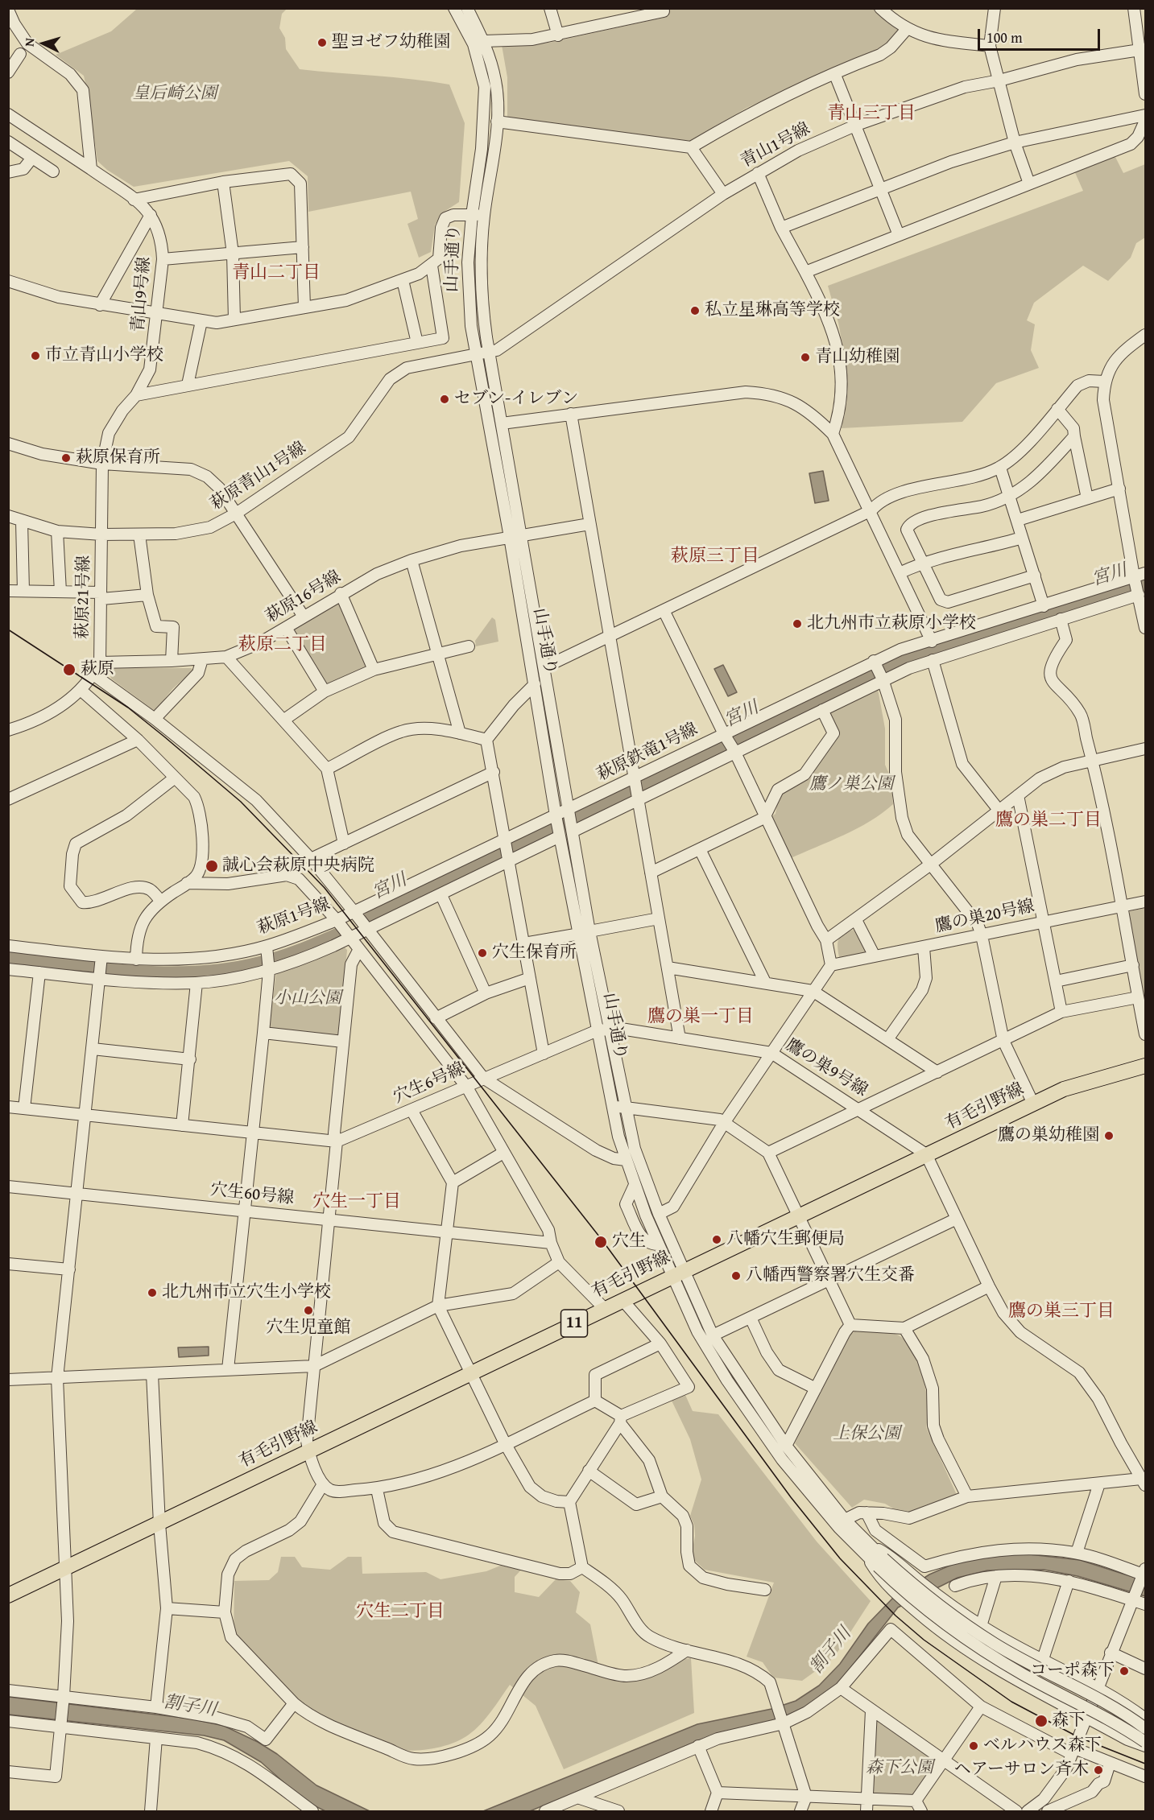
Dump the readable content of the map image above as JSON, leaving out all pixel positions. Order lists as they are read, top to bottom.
{
  "streets": {
    "main road": ["有毛引野線", "11"],
    "street": [
      "青山1号線",
      "山手通り",
      "青山9号線",
      "萩原青山1号線",
      "萩原21号線",
      "萩原16号線",
      "萩原鉄竜1号線",
      "萩原1号線",
      "鷹の巣20号線",
      "鷹の巣9号線",
      "穴生6号線",
      "穴生60号線"
    ]
  },
  "crossings": [
    ["青山1号線", "山手通り"],
    ["青山1号線", "萩原青山1号線"],
    ["山手通り", "萩原青山1号線"],
    ["山手通り", "萩原16号線"],
    ["山手通り", "萩原鉄竜1号線"],
    ["山手通り", "萩原1号線"],
    ["山手通り", "鷹の巣9号線"],
    ["山手通り", "穴生6号線"],
    ["山手通り", "有毛引野線"],
    ["青山9号線", "萩原青山1号線"],
    ["青山9号線", "萩原21号線"],
    ["萩原青山1号線", "萩原21号線"],
    ["萩原21号線", "萩原16号線"],
    ["萩原鉄竜1号線", "萩原1号線"],
    ["鷹の巣9号線", "穴生6号線"],
    ["鷹の巣9号線", "有毛引野線"]
  ],
  "districts": [
    "青山三丁目",
    "青山二丁目",
    "萩原三丁目",
    "萩原二丁目",
    "鷹の巣二丁目",
    "鷹の巣一丁目",
    "穴生一丁目",
    "鷹の巣三丁目",
    "穴生二丁目"
  ],
  "water": ["宮川", "割子川"],
  "parks": [
    "皇后崎公園",
    "鷹ノ巣公園",
    "小山公園",
    "上保公園",
    "森下公園"
  ],
  "places": [
    "聖ヨゼフ幼稚園",
    "私立星琳高等学校",
    "市立青山小学校",
    "青山幼稚園",
    "セブン-イレブン",
    "萩原保育所",
    "北九州市立萩原小学校",
    "萩原",
    "誠心会萩原中央病院",
    "穴生保育所",
    "鷹の巣幼稚園",
    "八幡穴生郵便局",
    "穴生",
    "八幡西警察署穴生交番",
    "北九州市立穴生小学校",
    "穴生児童館",
    "コーポ森下",
    "森下",
    "ベルハウス森下",
    "ヘアーサロン斉木"
  ],
  "scale_bar": "100 m",
  "north": "left"
}
